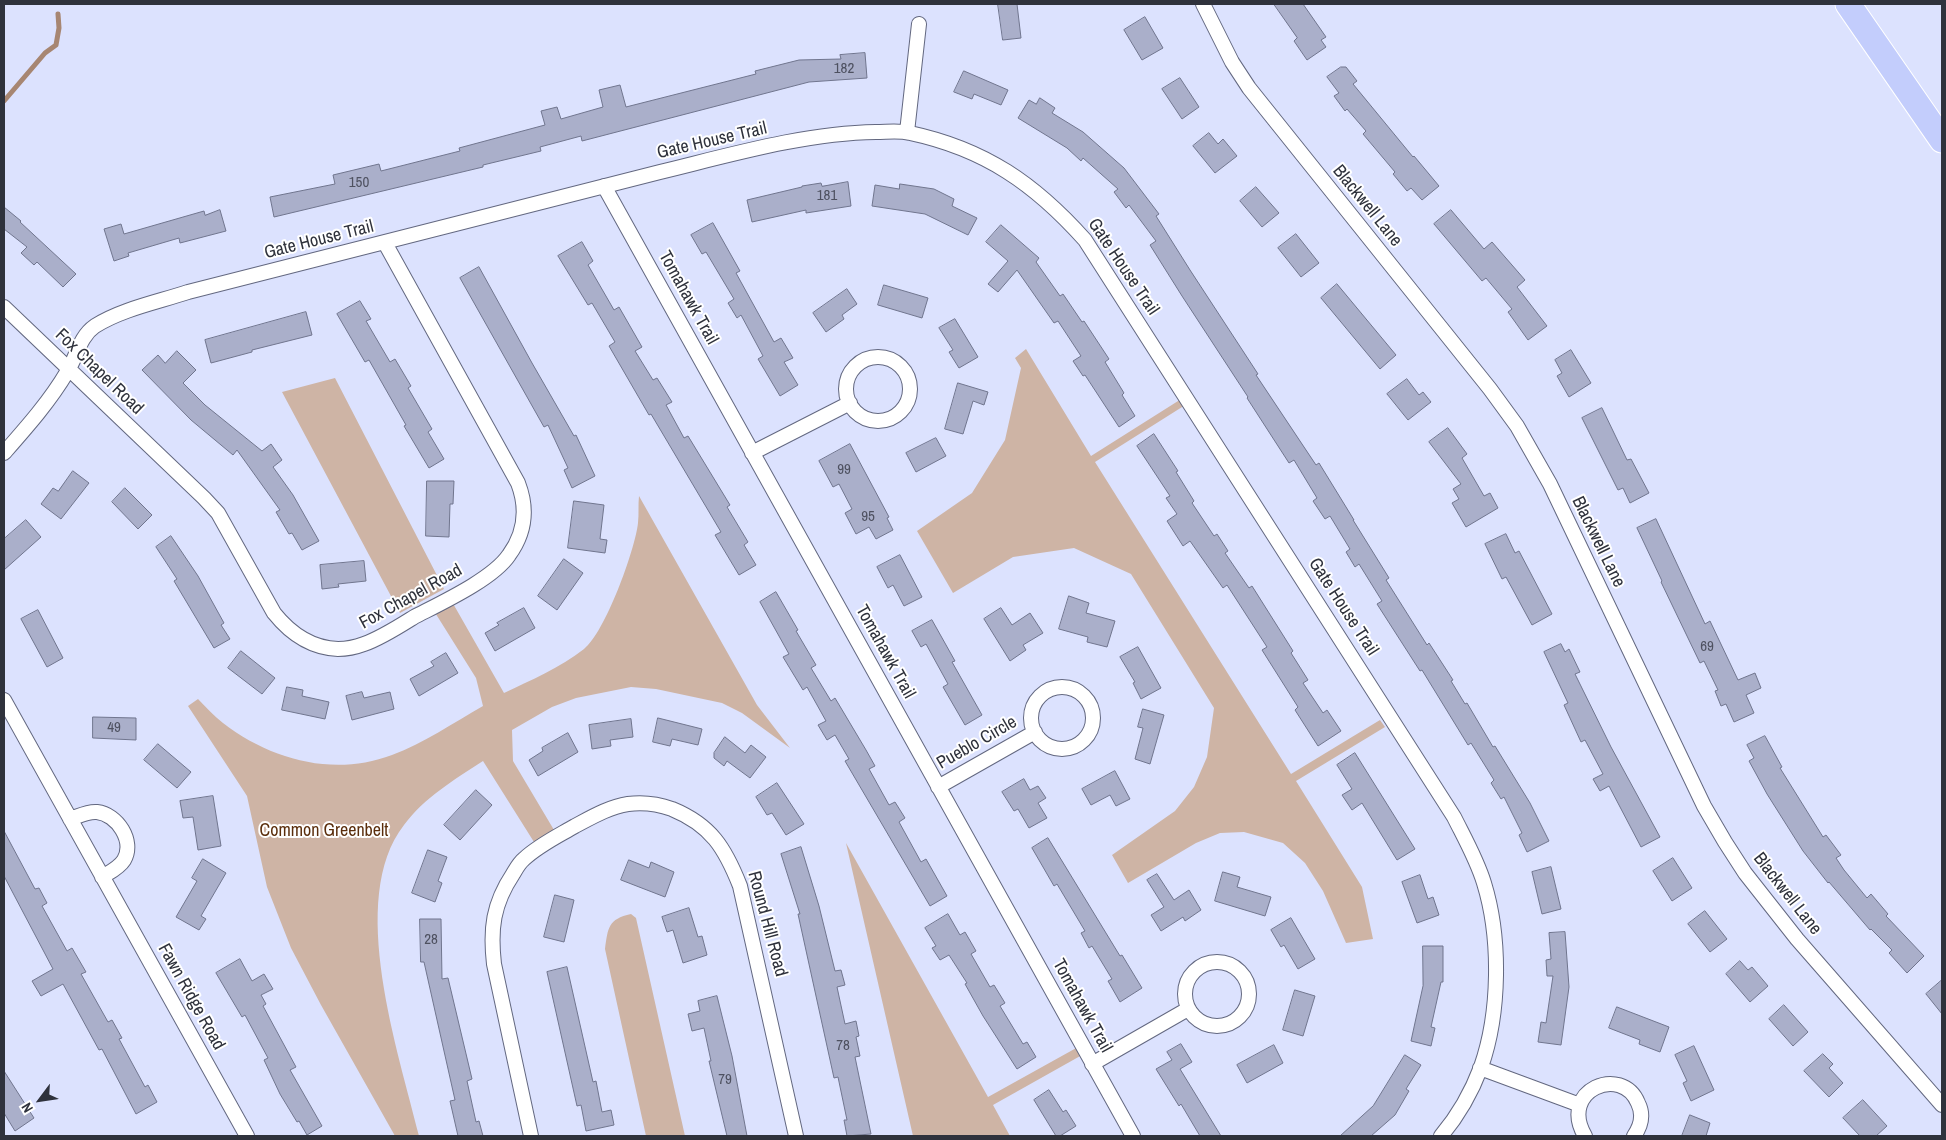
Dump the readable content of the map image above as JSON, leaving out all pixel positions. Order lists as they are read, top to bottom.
{
  "streets": {
    "street": [
      "Gate House Trail",
      "Blackwell Lane",
      "Tomahawk Trail",
      "Fox Chapel Road",
      "Pueblo Circle",
      "Round Hill Road",
      "Fawn Ridge Road"
    ]
  },
  "crossings": [
    ["Gate House Trail", "Tomahawk Trail"],
    ["Gate House Trail", "Fox Chapel Road"],
    ["Tomahawk Trail", "Pueblo Circle"]
  ],
  "parks": ["Common Greenbelt"],
  "house_numbers": [
    "182",
    "150",
    "181",
    "99",
    "95",
    "69",
    "49",
    "28",
    "78",
    "79"
  ],
  "north": "bottom left"
}
